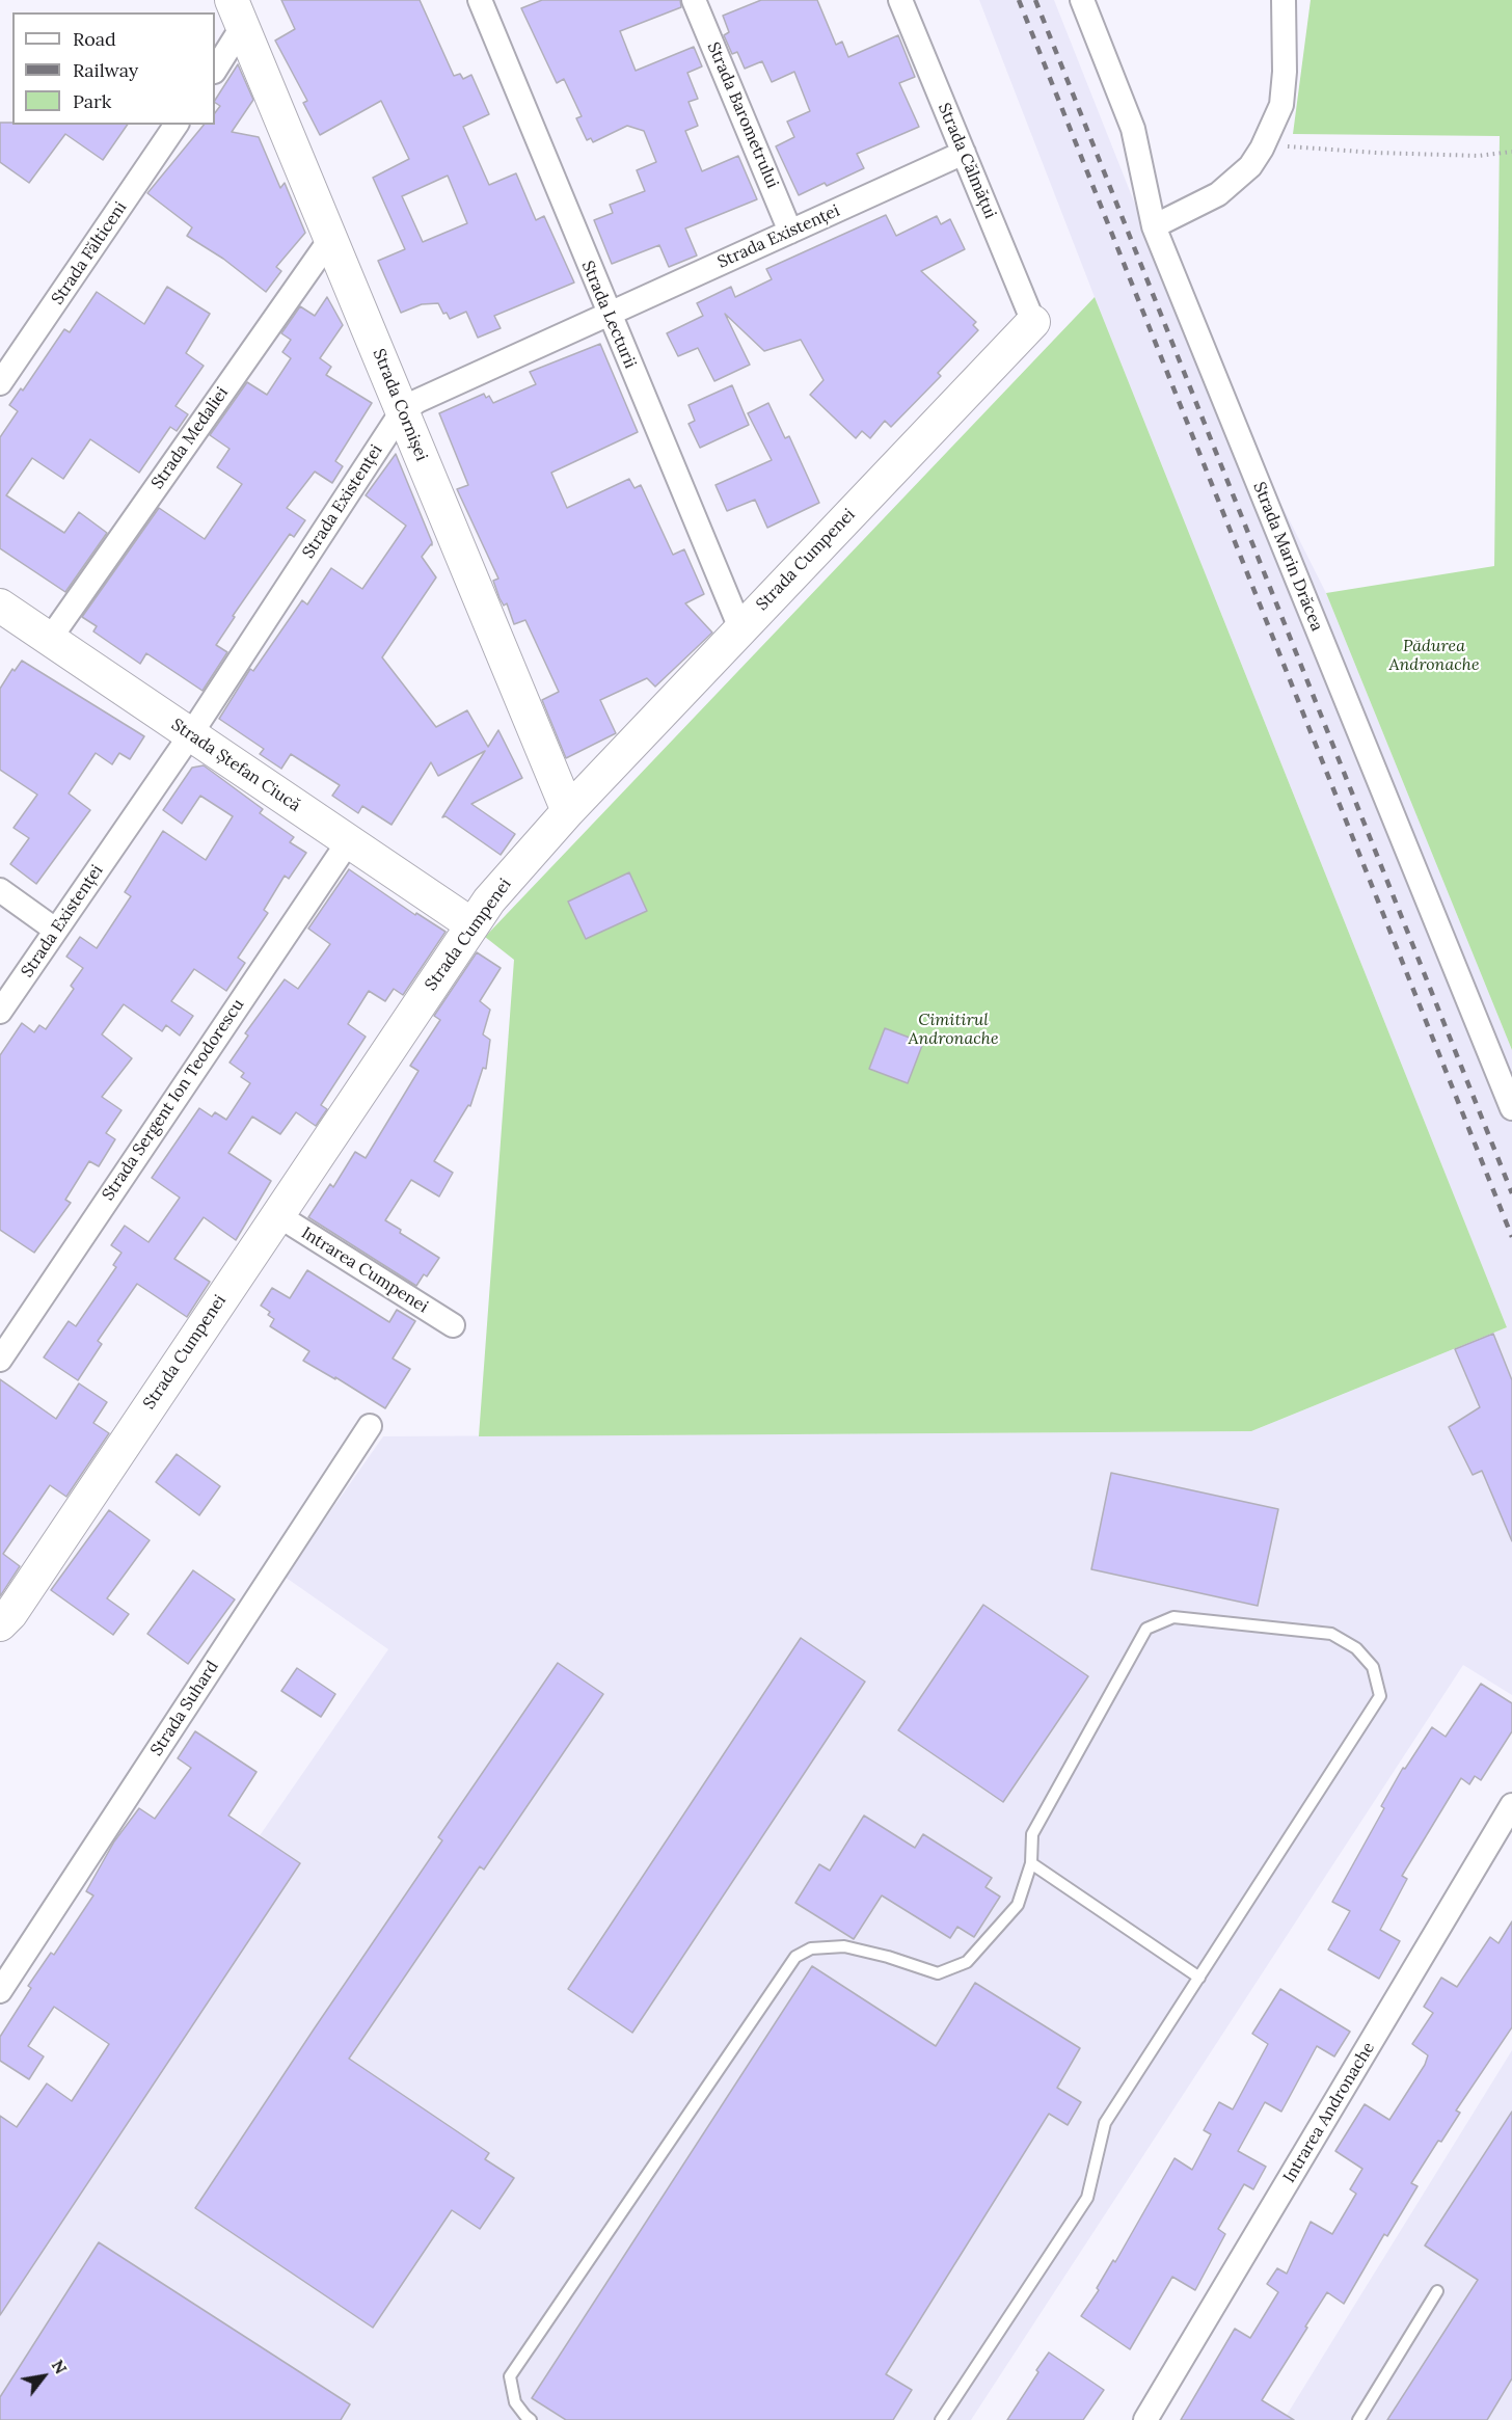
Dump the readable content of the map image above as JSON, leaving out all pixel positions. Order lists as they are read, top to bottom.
{
  "streets": {
    "street": [
      "Strada Barometrului",
      "Strada Călmățui",
      "Strada Existenței",
      "Strada Fălticeni",
      "Strada Lecturii",
      "Strada Cornișei",
      "Strada Medaliei",
      "Strada Marin Drăcea",
      "Strada Cumpenei",
      "Strada Ștefan Ciucă",
      "Strada Sergent Ion Teodorescu",
      "Intrarea Cumpenei",
      "Strada Suhard",
      "Intrarea Andronache"
    ]
  },
  "crossings": [
    ["Strada Barometrului", "Strada Existenței"],
    ["Strada Călmățui", "Strada Existenței"],
    ["Strada Călmățui", "Strada Cumpenei"],
    ["Strada Existenței", "Strada Lecturii"],
    ["Strada Existenței", "Strada Cornișei"],
    ["Strada Existenței", "Strada Ștefan Ciucă"],
    ["Strada Lecturii", "Strada Cumpenei"],
    ["Strada Cornișei", "Strada Medaliei"],
    ["Strada Cornișei", "Strada Cumpenei"],
    ["Strada Medaliei", "Strada Ștefan Ciucă"],
    ["Strada Cumpenei", "Strada Ștefan Ciucă"],
    ["Strada Cumpenei", "Intrarea Cumpenei"],
    ["Strada Ștefan Ciucă", "Strada Sergent Ion Teodorescu"]
  ],
  "parks": ["Pădurea Andronache", "Cimitirul Andronache"],
  "legend": ["Road", "Railway", "Park"],
  "north": "top right"
}
